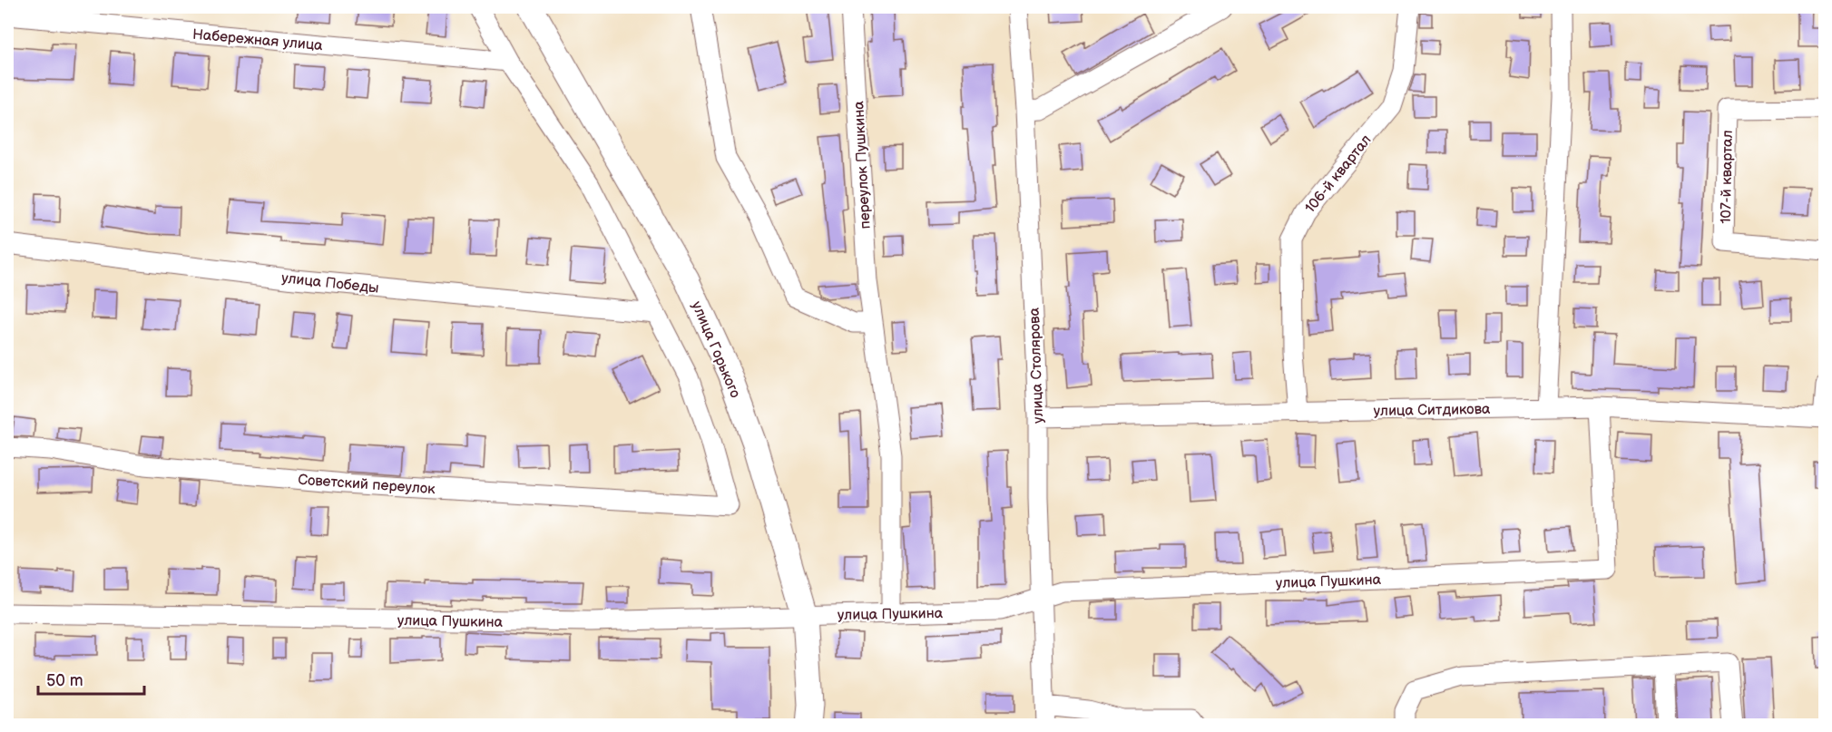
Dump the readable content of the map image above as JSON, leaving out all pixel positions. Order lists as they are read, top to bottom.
{
  "streets": {
    "main road": ["улица Горького"],
    "street": [
      "Набережная улица",
      "переулок Пушкина",
      "106-й квартал",
      "107-й квартал",
      "улица Победы",
      "улица Столярова",
      "улица Ситдикова",
      "Советский переулок",
      "улица Пушкина"
    ]
  },
  "crossings": [
    ["переулок Пушкина", "улица Пушкина"],
    ["106-й квартал", "улица Ситдикова"],
    ["улица Победы", "Советский переулок"],
    ["улица Горького", "улица Пушкина"],
    ["улица Столярова", "улица Ситдикова"],
    ["улица Столярова", "улица Пушкина"],
    ["улица Ситдикова", "улица Пушкина"]
  ],
  "scale_bar": "50 m"
}
